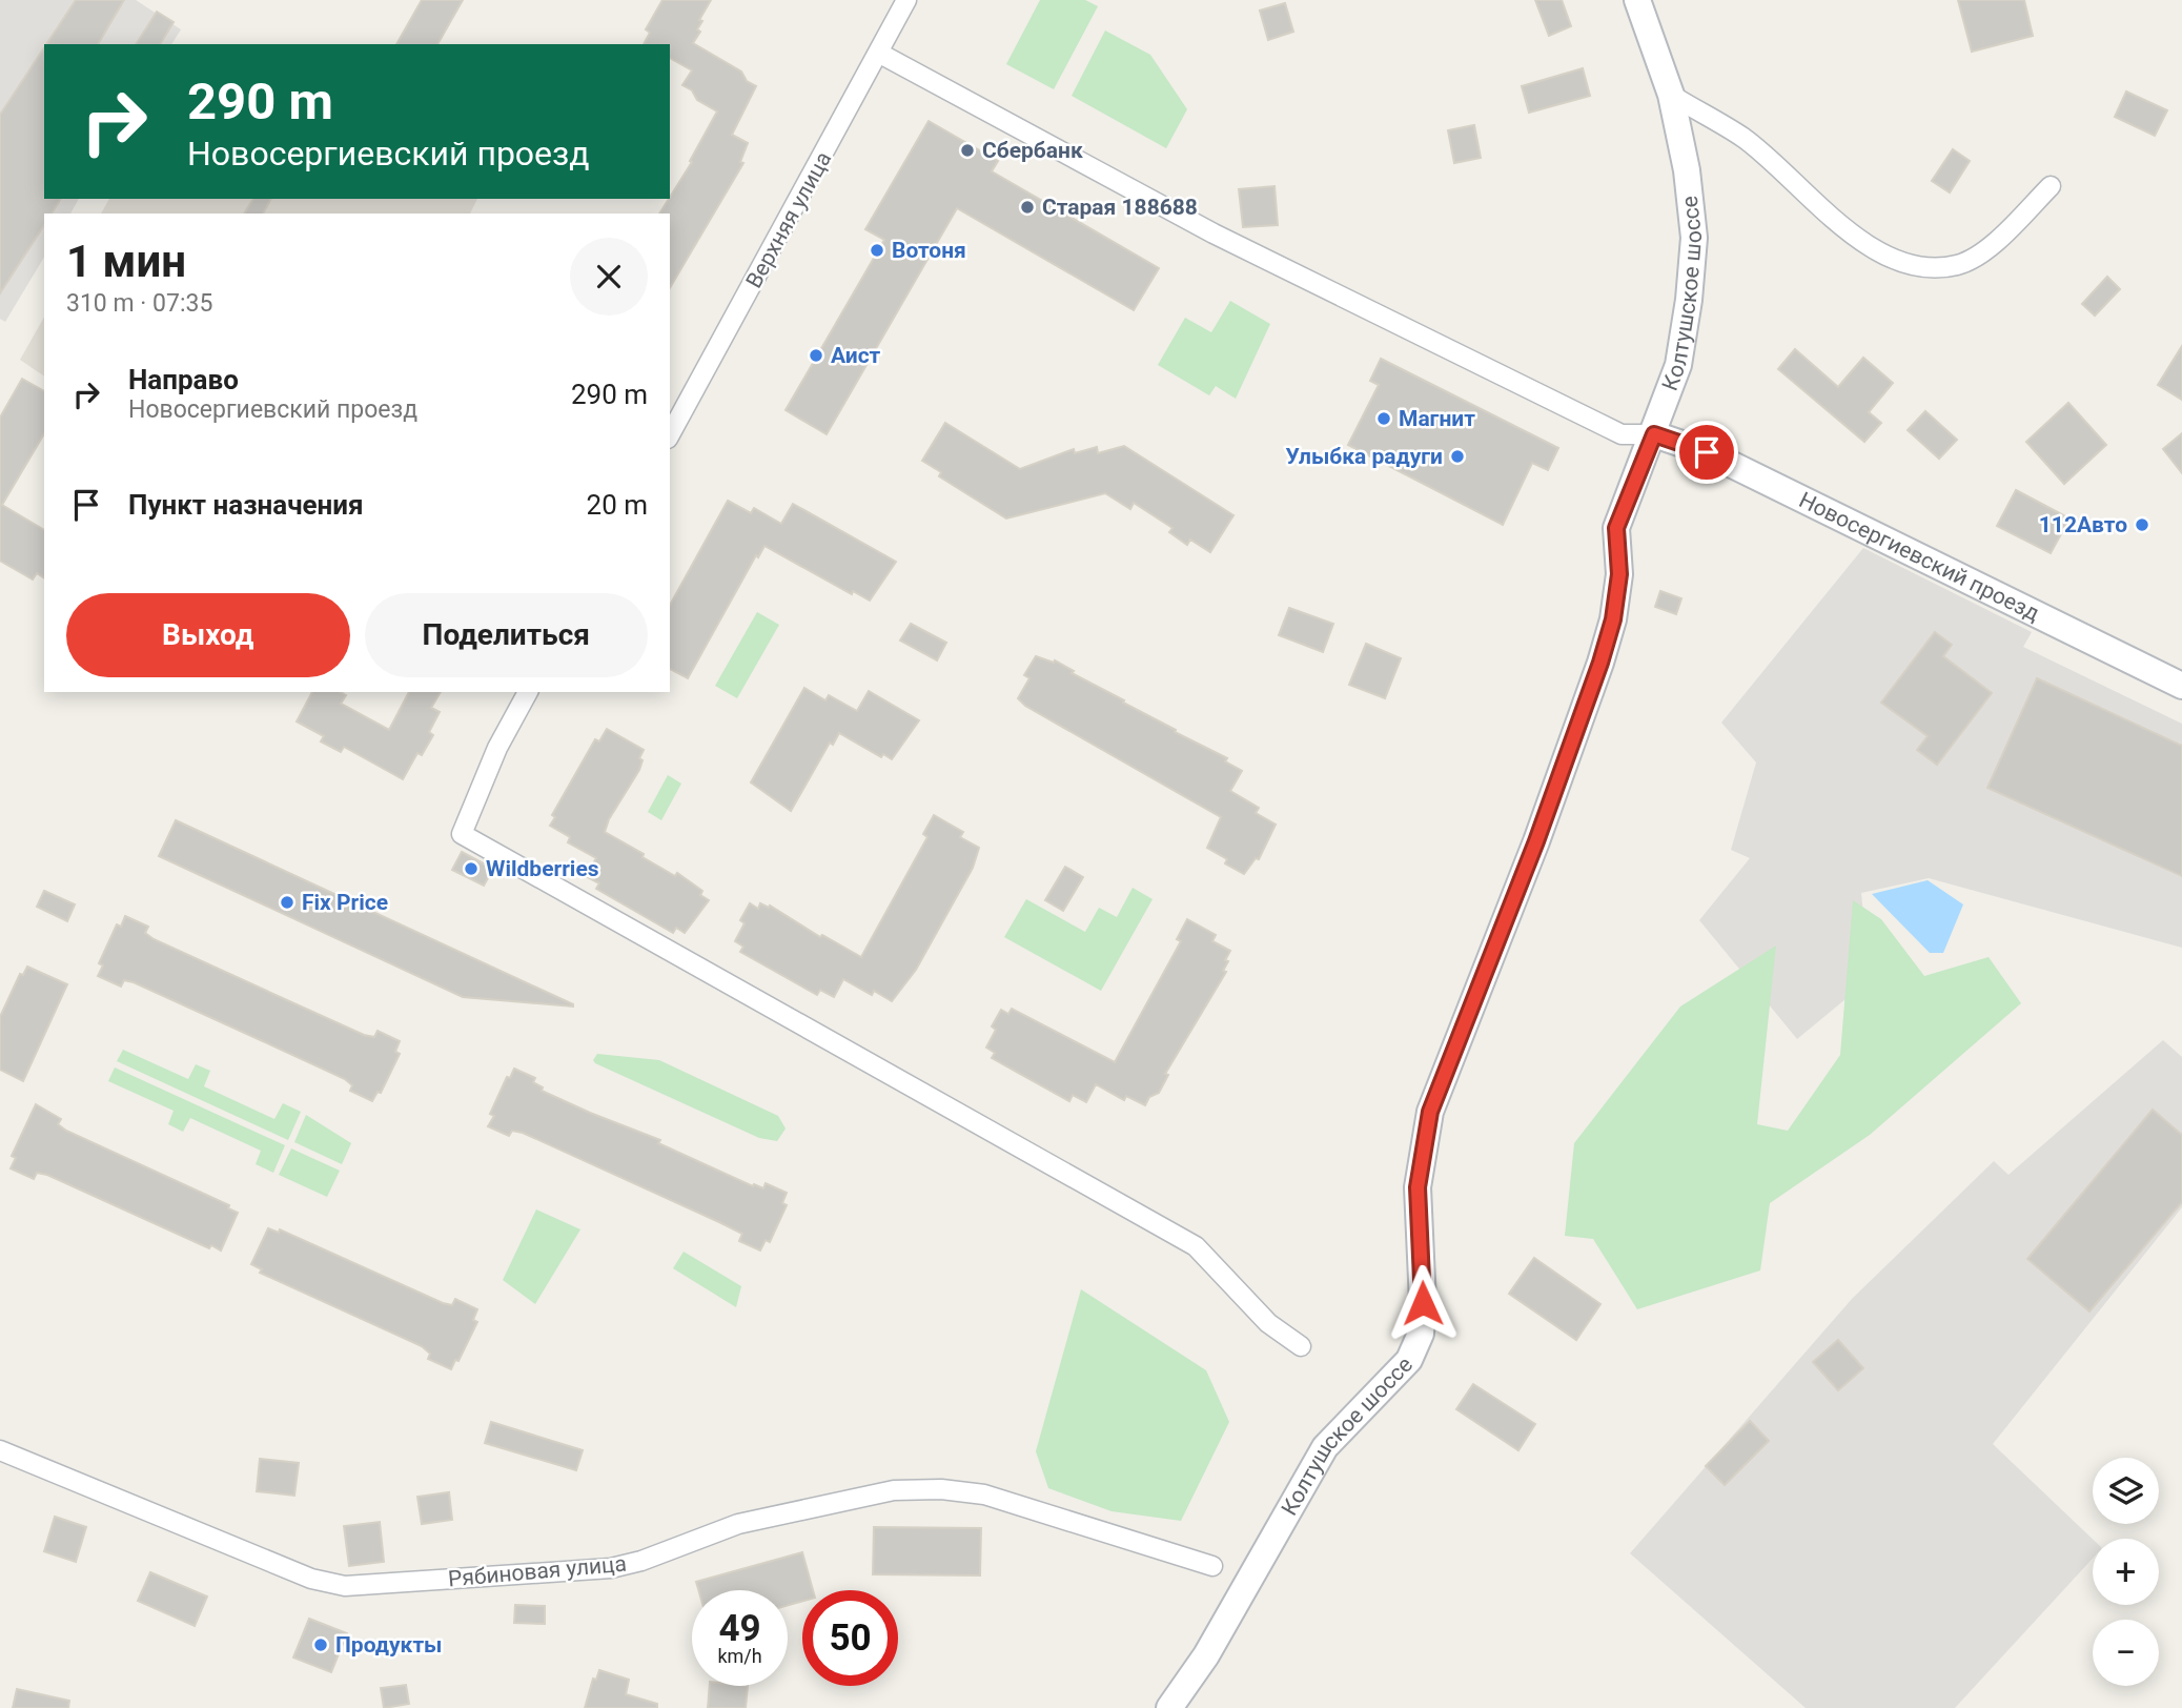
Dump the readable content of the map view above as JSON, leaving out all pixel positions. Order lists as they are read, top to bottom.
{
  "streets": {
    "main road": ["Колтушское шоссе", "Новосергиевский проезд"],
    "street": ["Верхняя улица", "Рябиновая улица"]
  },
  "crossings": [
    ["Колтушское шоссе", "Новосергиевский проезд"]
  ],
  "places": [
    "Сбербанк",
    "Старая 188688",
    "Вотоня",
    "Аист",
    "Магнит",
    "Улыбка радуги",
    "112Авто",
    "Wildberries",
    "Fix Price",
    "Продукты"
  ],
  "page": {
    "turn": ["290 m", "Новосергиевский проезд"],
    "heading": ["1 мин", "310 m · 07:35"],
    "list": [
      {
        "name": "Направо",
        "note": "Новосергиевский проезд",
        "value": "290 m"
      },
      {
        "name": "Пункт назначения",
        "value": "20 m"
      }
    ],
    "buttons": ["Выход", "Поделиться"],
    "map_buttons": ["+", "−"],
    "speed": "49 km/h",
    "limit": "50"
  }
}
